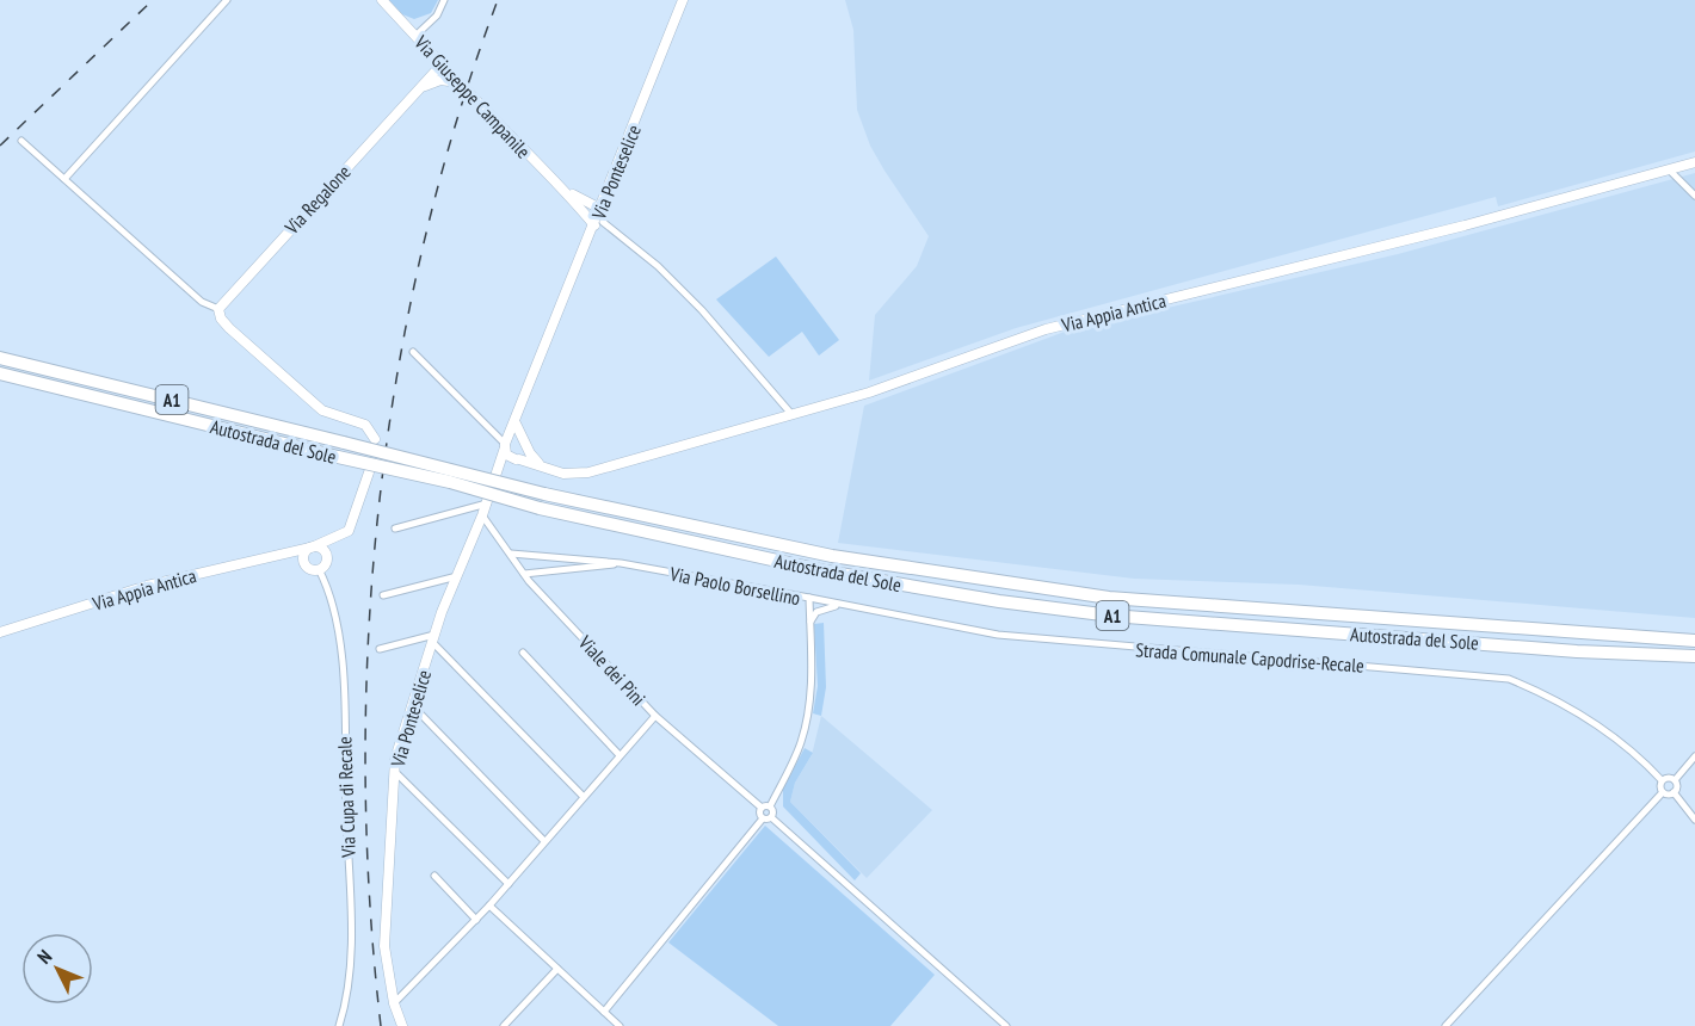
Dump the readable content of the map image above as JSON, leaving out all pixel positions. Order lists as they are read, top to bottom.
{
  "streets": {
    "highway": ["A1", "Autostrada del Sole"],
    "street": [
      "Via Giuseppe Campanile",
      "Via Ponteselice",
      "Via Regalone",
      "Via Appia Antica",
      "Via Paolo Borsellino",
      "Strada Comunale Capodrise-Recale",
      "Viale dei Pini",
      "Via Cupa di Recale"
    ]
  },
  "crossings": [
    ["Via Giuseppe Campanile", "Via Ponteselice"],
    ["Via Giuseppe Campanile", "Via Regalone"],
    ["Via Ponteselice", "Viale dei Pini"],
    ["Via Appia Antica", "Via Cupa di Recale"],
    ["Via Paolo Borsellino", "Strada Comunale Capodrise-Recale"],
    ["Via Paolo Borsellino", "Viale dei Pini"]
  ],
  "north": "top left"
}
